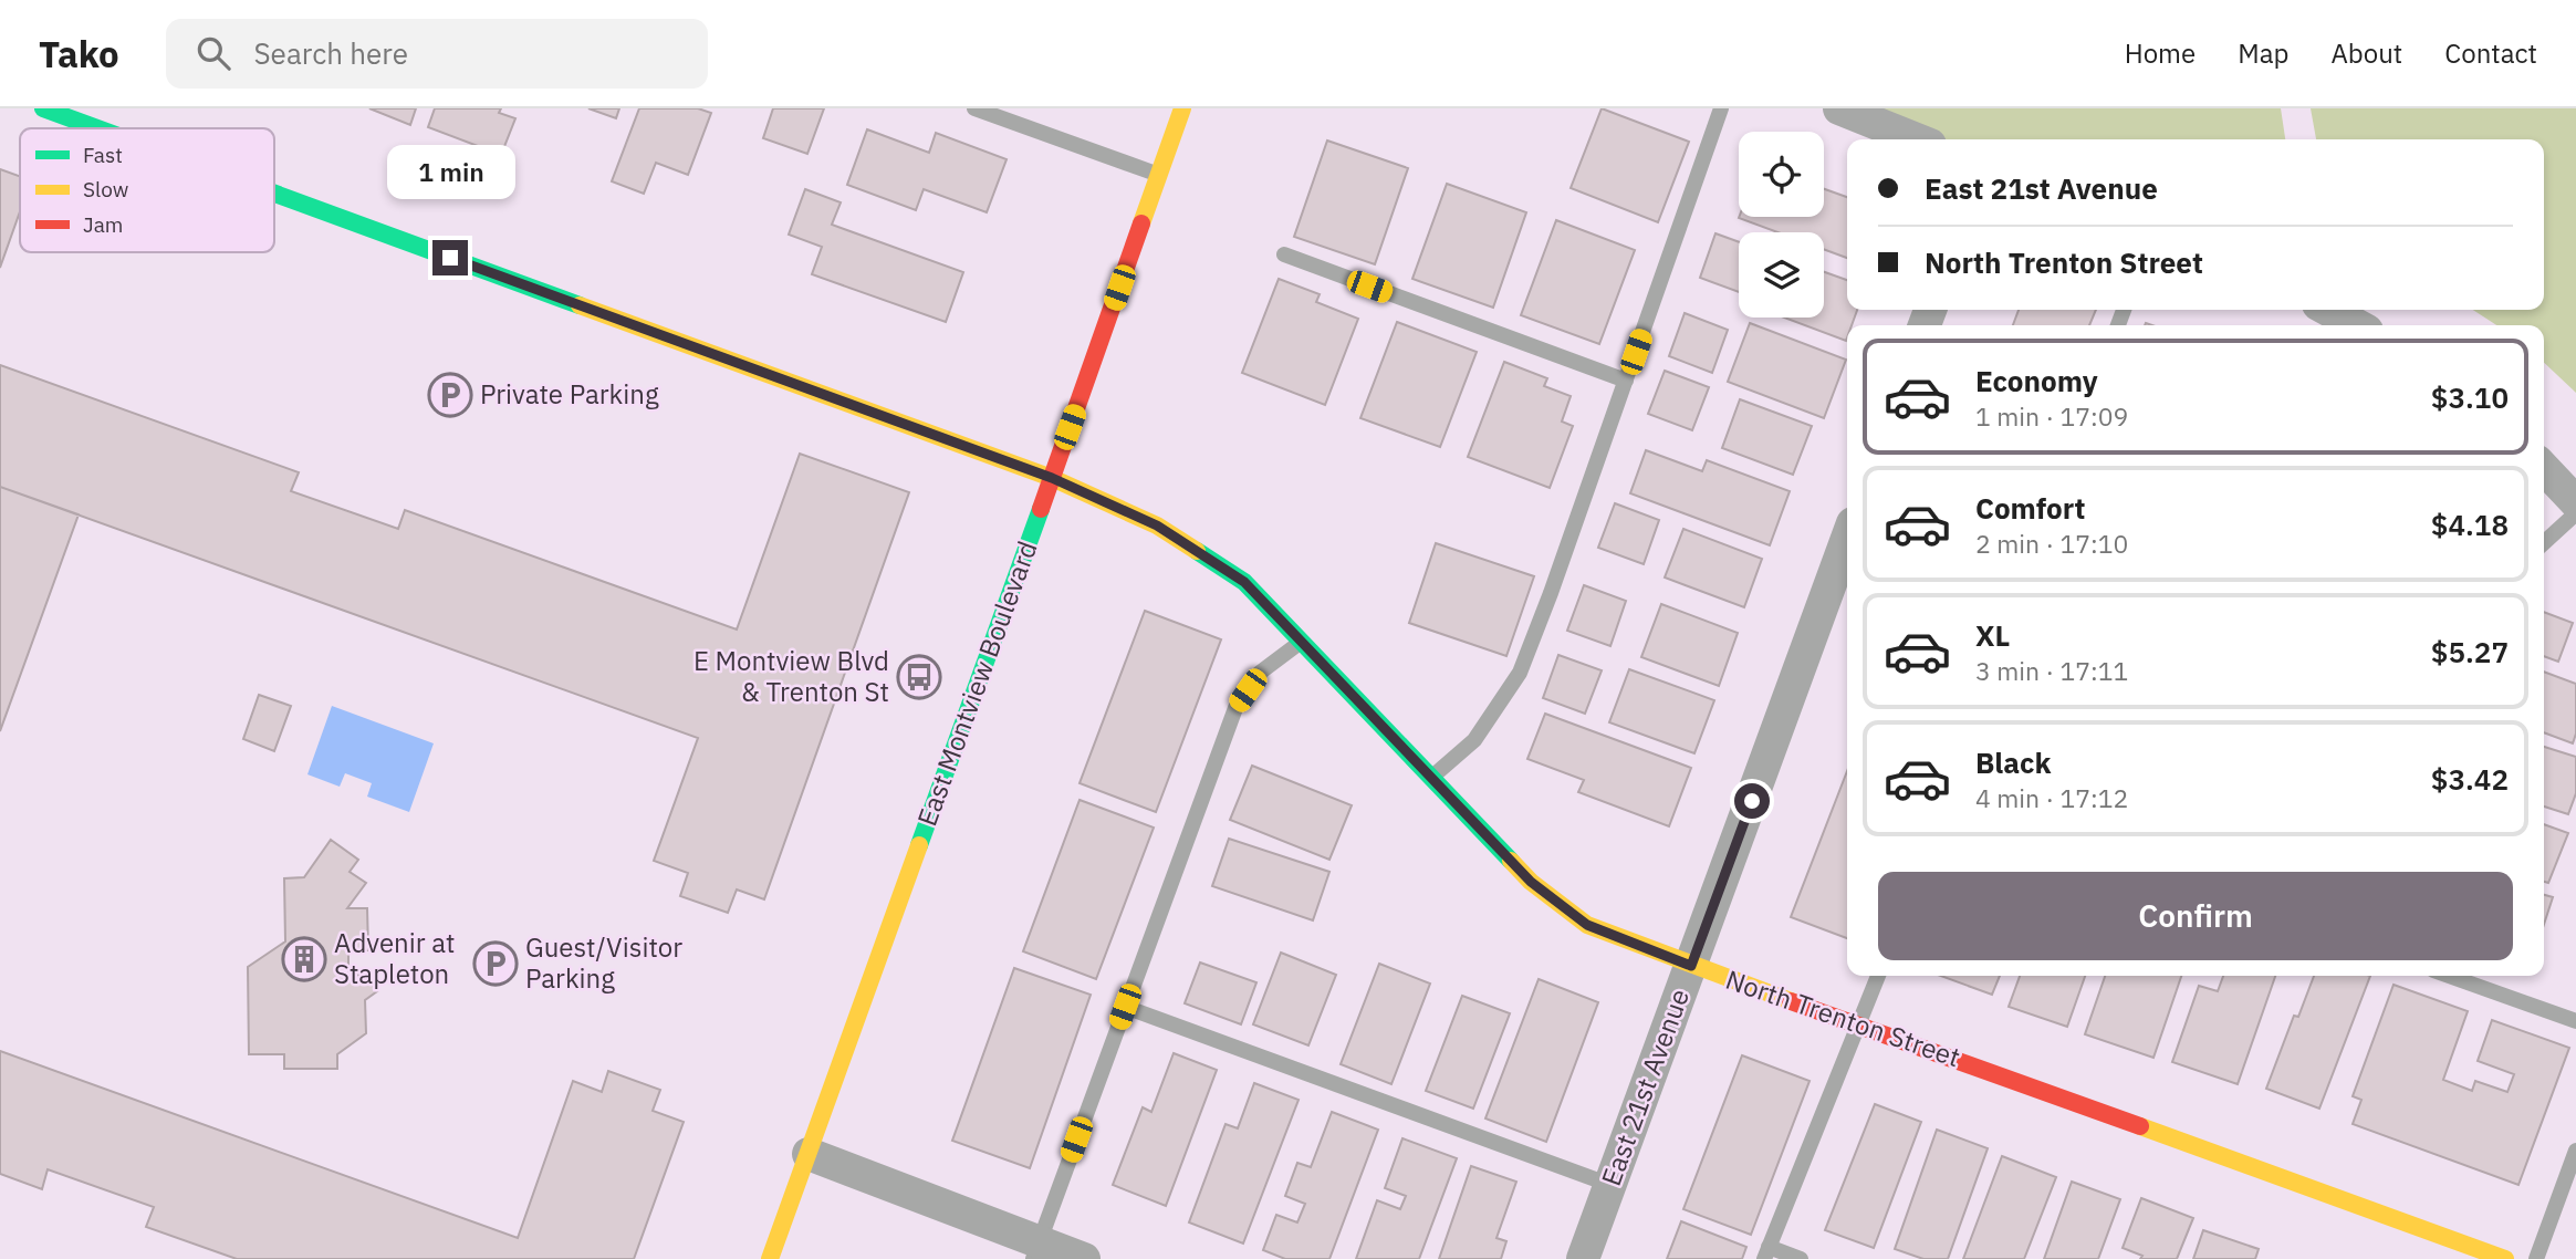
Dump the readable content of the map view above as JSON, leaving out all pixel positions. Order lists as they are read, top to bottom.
{
  "streets": {
    "street": ["East Montview Boulevard", "North Trenton Street", "East 21st Avenue"]
  },
  "crossings": [
    ["East Montview Boulevard", "North Trenton Street"],
    ["North Trenton Street", "East 21st Avenue"]
  ],
  "places": {
    "parking": ["Private Parking", "Guest/Visitor Parking"],
    "bus stop": ["E Montview Blvd & Trenton St"],
    "building": ["Advenir at Stapleton"]
  },
  "legend": ["Fast", "Slow", "Jam"],
  "page": {
    "header": "Tako",
    "search": "Search here",
    "nav": [
      "Home",
      "Map",
      "About",
      "Contact"
    ],
    "banner": ["East 21st Avenue", "North Trenton Street"],
    "bubble": "1 min",
    "list": [
      {
        "name": "Economy",
        "note": "1 min · 17:09",
        "value": "$3.10"
      },
      {
        "name": "Comfort",
        "note": "2 min · 17:10",
        "value": "$4.18"
      },
      {
        "name": "XL",
        "note": "3 min · 17:11",
        "value": "$5.27"
      },
      {
        "name": "Black",
        "note": "4 min · 17:12",
        "value": "$3.42"
      }
    ],
    "buttons": "Confirm"
  }
}
